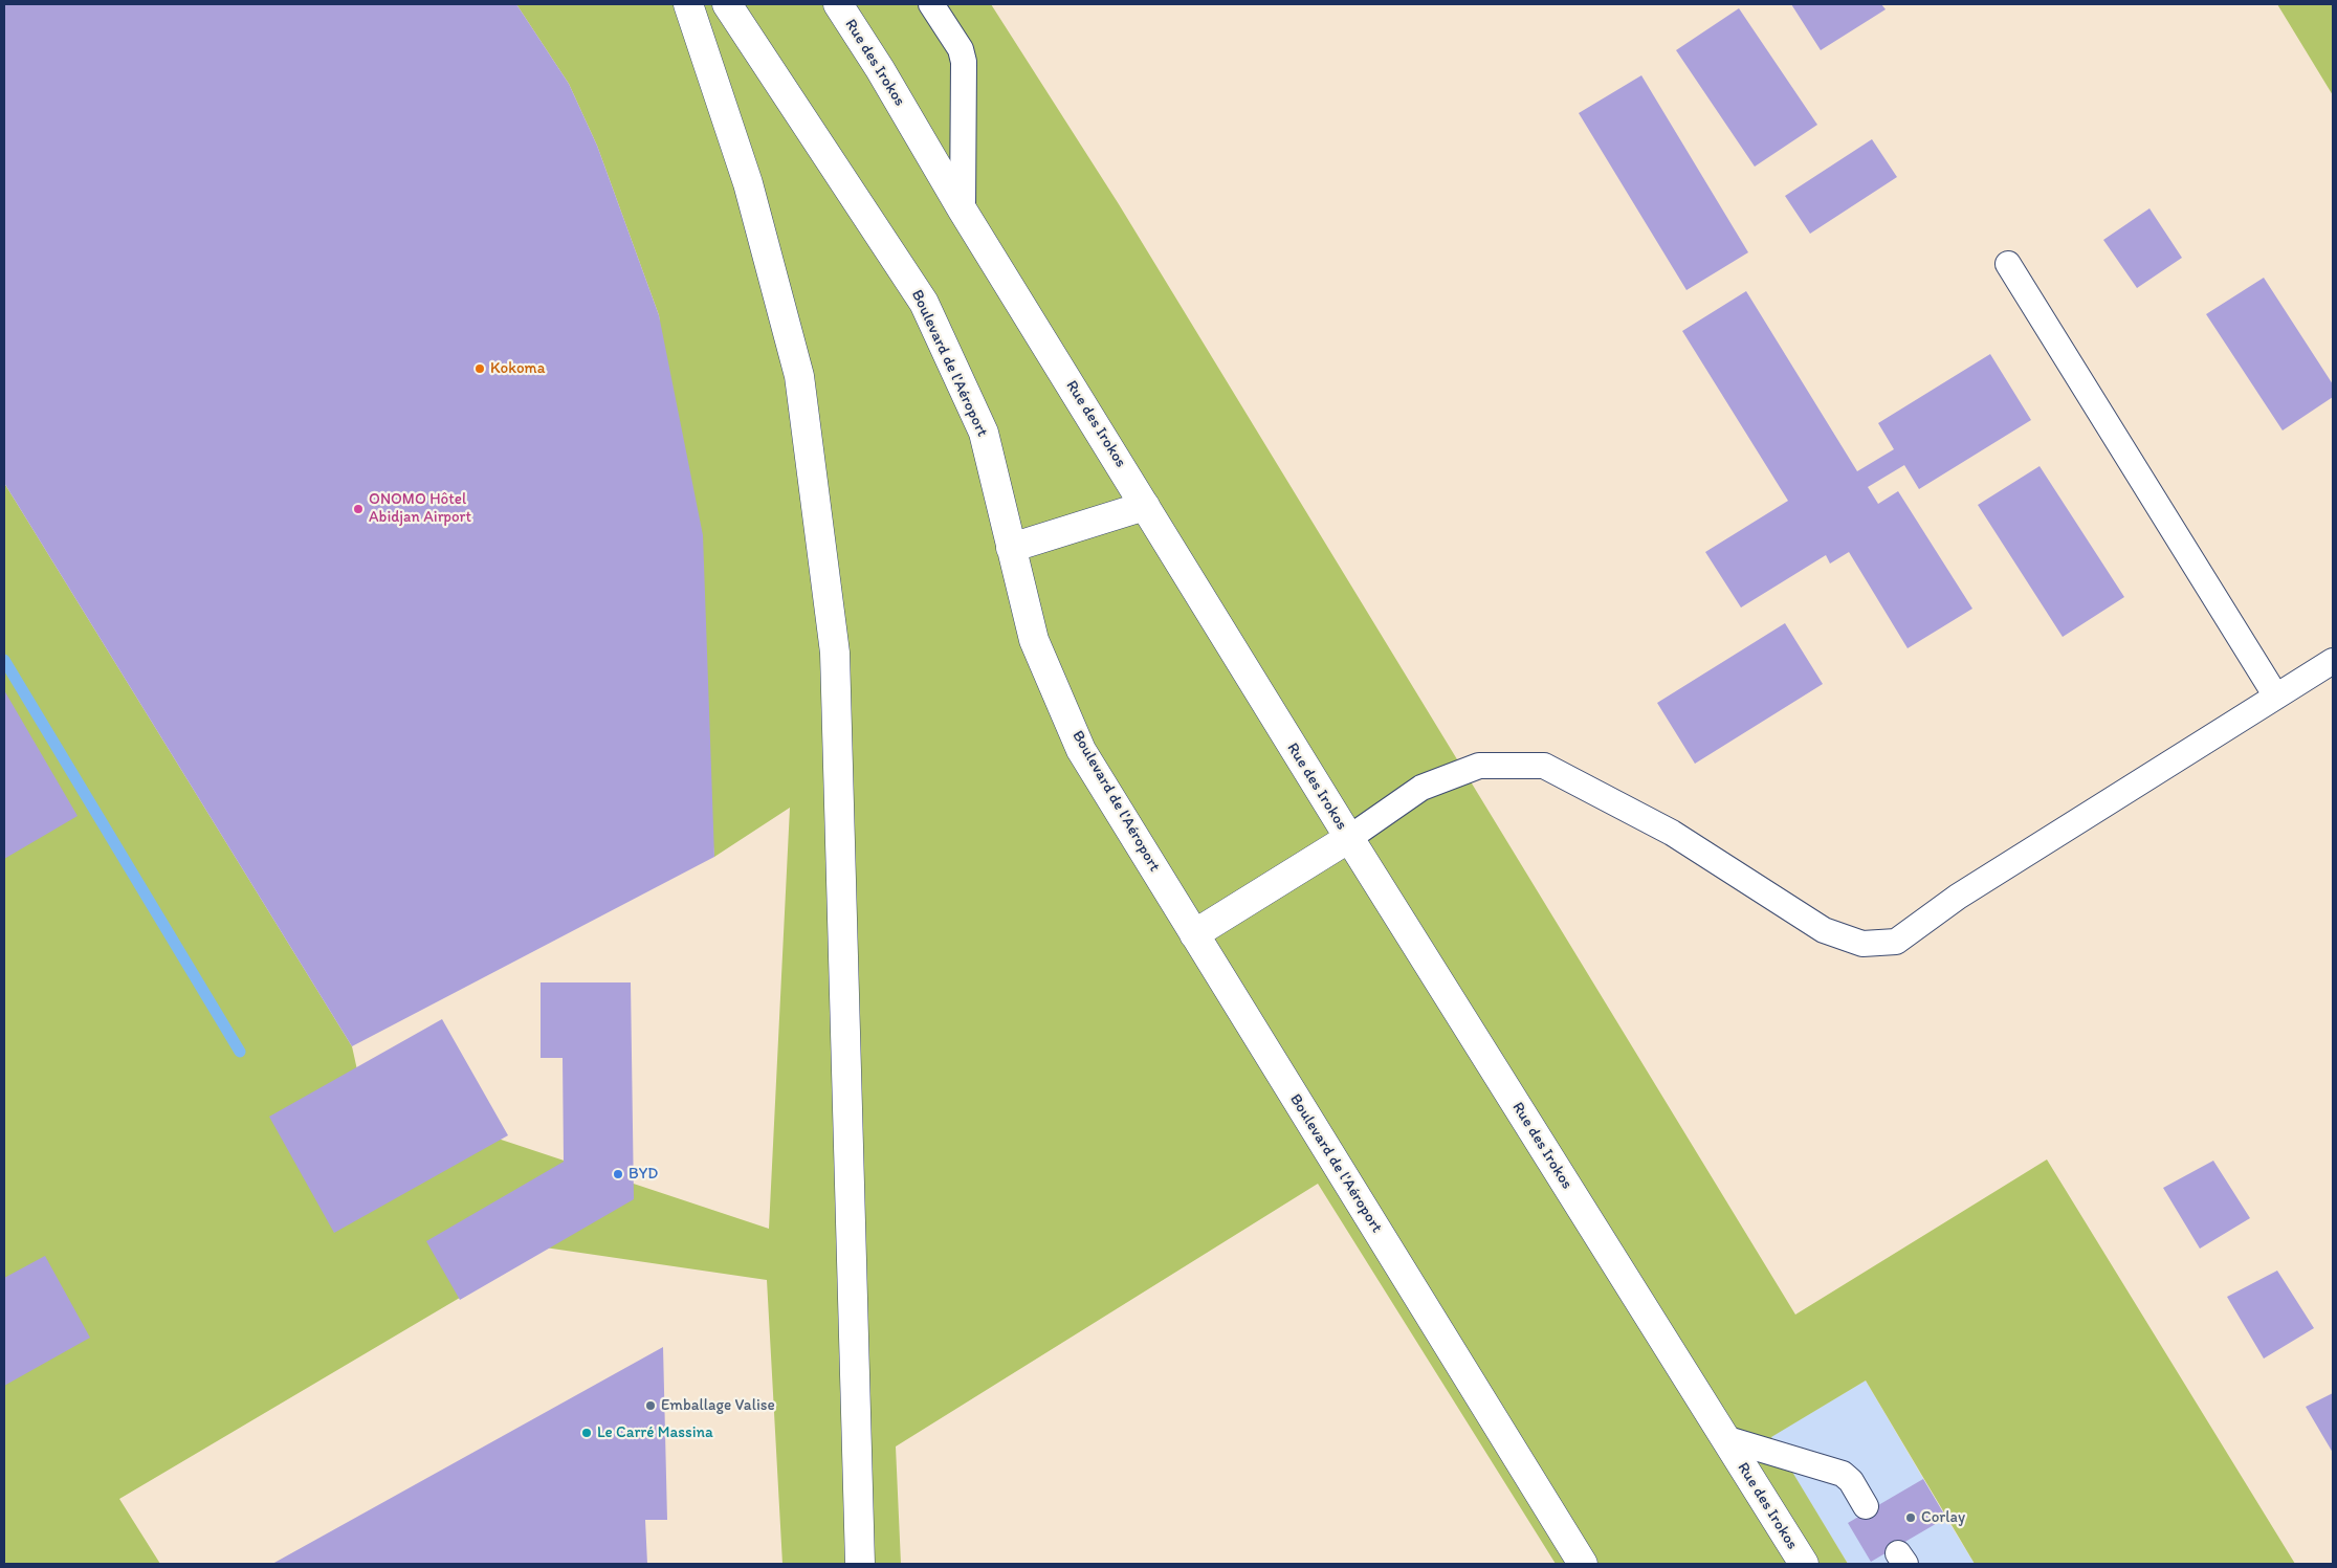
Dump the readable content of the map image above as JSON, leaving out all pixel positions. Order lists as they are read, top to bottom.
{
  "streets": {
    "main road": ["Rue des Irokos", "Boulevard de l'Aéroport"]
  },
  "places": [
    "Kokoma",
    "ONOMO Hôtel Abidjan Airport",
    "BYD",
    "Emballage Valise",
    "Le Carré Massina",
    "Corlay"
  ]
}
